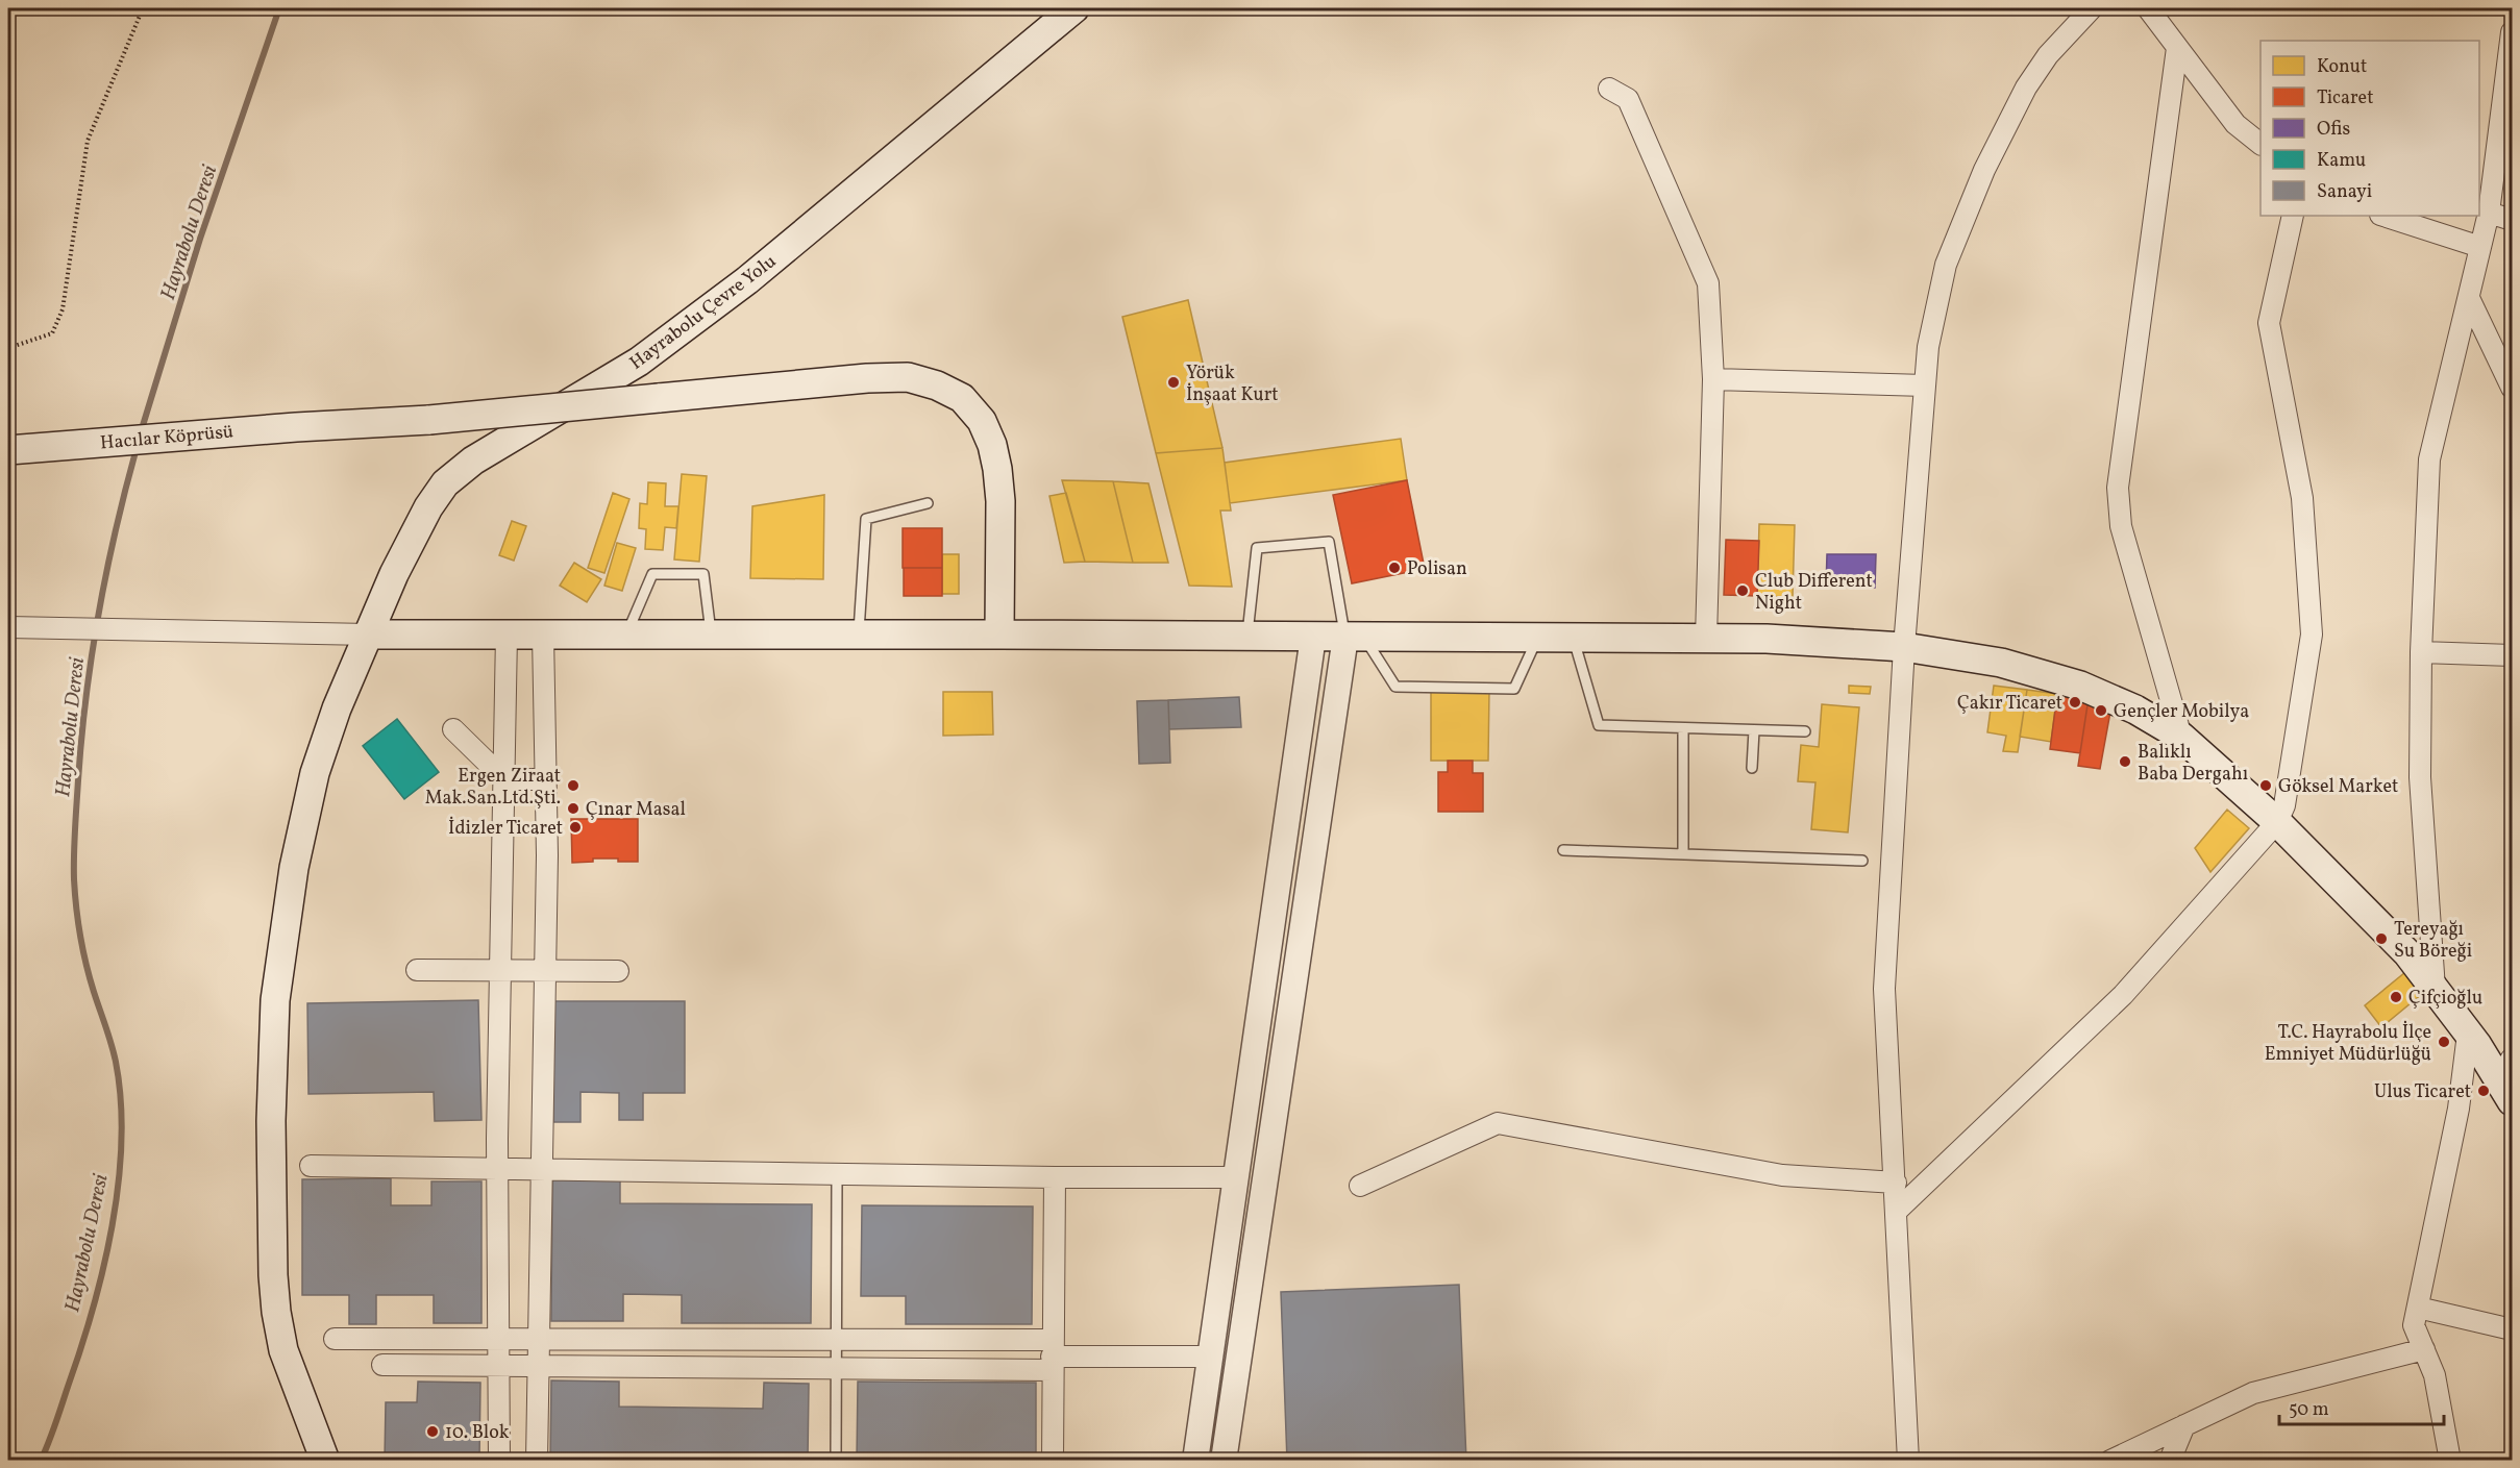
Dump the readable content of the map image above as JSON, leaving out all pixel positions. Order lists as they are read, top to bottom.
{
  "streets": {
    "main road": ["Hayrabolu Çevre Yolu", "Hacılar Köprüsü"]
  },
  "water": ["Hayrabolu Deresi"],
  "places": [
    "Yörük İnşaat Kurt",
    "Polisan",
    "Club Different Night",
    "Çakır Ticaret",
    "Gençler Mobilya",
    "Balıklı Baba Dergahı",
    "Ergen Ziraat Mak.San.Ltd.Şti.",
    "Göksel Market",
    "Çınar Masal",
    "İdizler Ticaret",
    "Tereyağı Su Böreği",
    "Çifçioğlu",
    "T.C. Hayrabolu İlçe Emniyet Müdürlüğü",
    "Ulus Ticaret",
    "10. Blok"
  ],
  "legend": [
    "Konut",
    "Ticaret",
    "Ofis",
    "Kamu",
    "Sanayi"
  ],
  "scale_bar": "50 m"
}
